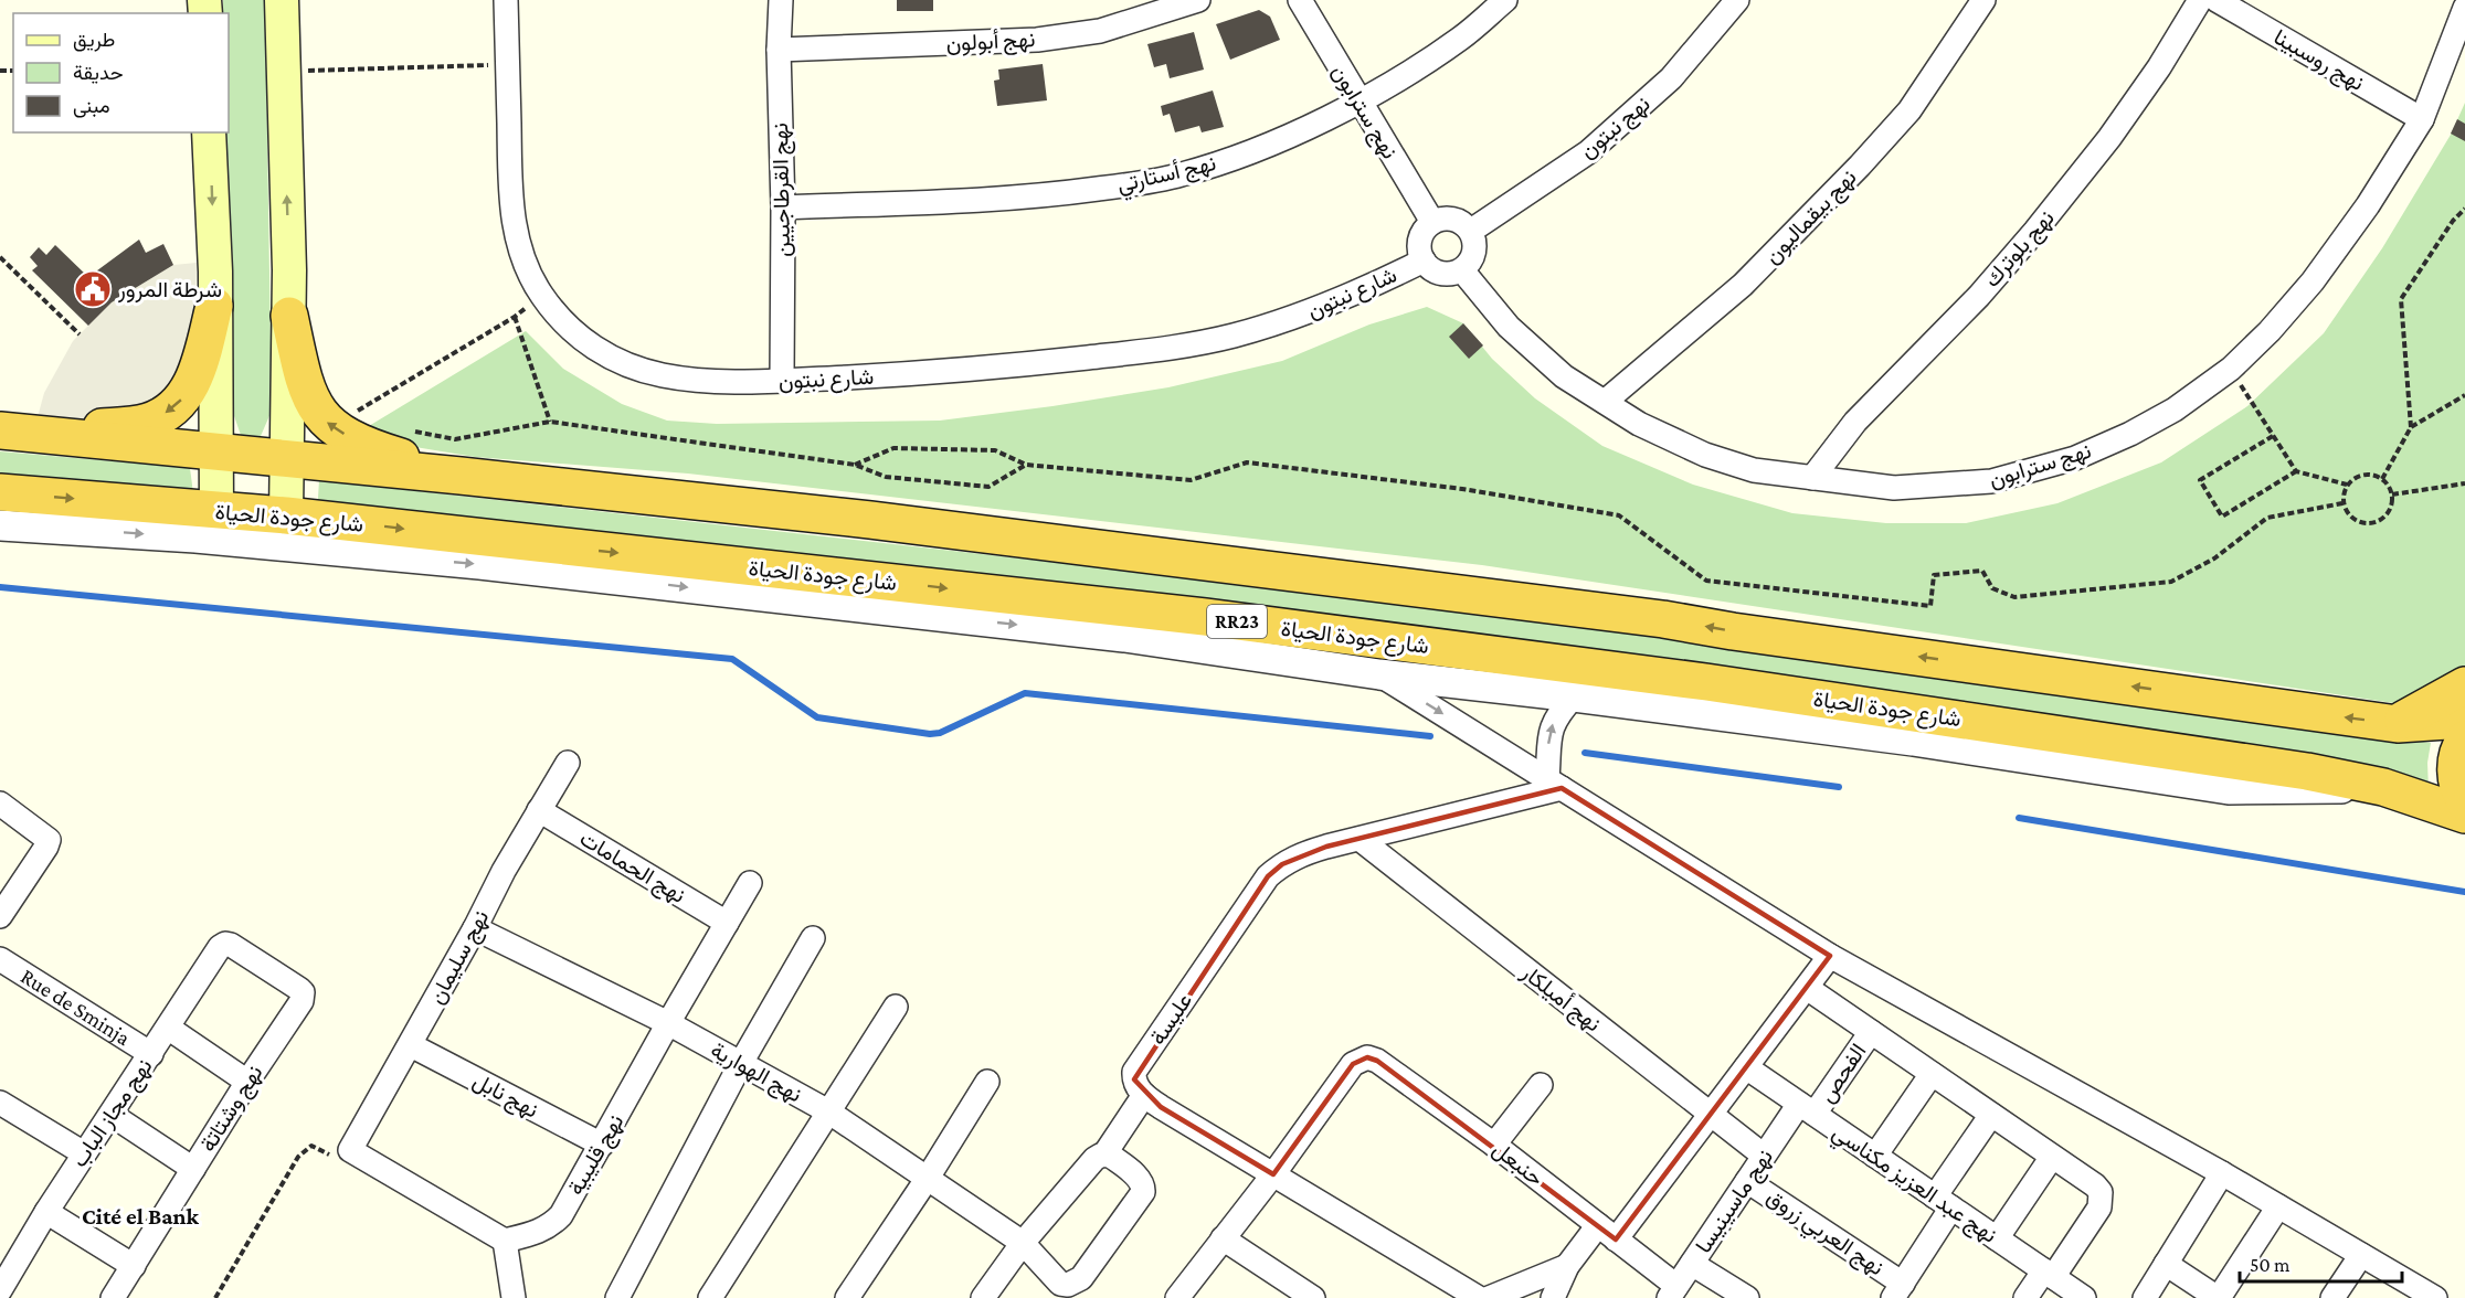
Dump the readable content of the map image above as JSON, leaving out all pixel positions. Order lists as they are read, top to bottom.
{
  "streets": {
    "highway": ["شارع جودة الحياة", "RR23"],
    "street": [
      "نهج أبولون",
      "نهج روسبينا",
      "نهج سترابون",
      "نهج نبتون",
      "نهج أستارتي",
      "نهج القرطاجيين",
      "نهج بيقماليون",
      "نهج بلوترك",
      "شارع نبتون",
      "نهج الحمامات",
      "نهج سليمان",
      "نهج أميلكار",
      "Rue de Sminja",
      "عليسة",
      "نهج الهوارية",
      "الفحص",
      "نهج نابل",
      "نهج وشتاتة",
      "نهج مجاز الباب",
      "نهج قليبية",
      "حنبعل",
      "نهج عبد العزيز مكناسي",
      "نهج ماسينيسا",
      "نهج العربي زروق"
    ]
  },
  "crossings": [
    ["نهج أبولون", "نهج القرطاجيين"],
    ["نهج روسبينا", "نهج سترابون"],
    ["نهج سترابون", "نهج نبتون"],
    ["نهج سترابون", "نهج أستارتي"],
    ["نهج سترابون", "نهج بيقماليون"],
    ["نهج سترابون", "نهج بلوترك"],
    ["نهج سترابون", "شارع نبتون"],
    ["نهج نبتون", "شارع نبتون"],
    ["نهج أستارتي", "نهج القرطاجيين"],
    ["نهج القرطاجيين", "شارع نبتون"],
    ["نهج الحمامات", "نهج سليمان"],
    ["نهج الحمامات", "نهج قليبية"],
    ["نهج سليمان", "نهج الهوارية"],
    ["نهج سليمان", "نهج نابل"],
    ["نهج أميلكار", "عليسة"],
    ["نهج أميلكار", "نهج ماسينيسا"],
    ["Rue de Sminja", "نهج مجاز الباب"],
    ["نهج الهوارية", "نهج قليبية"],
    ["الفحص", "نهج عبد العزيز مكناسي"],
    ["الفحص", "نهج ماسينيسا"],
    ["نهج نابل", "نهج قليبية"],
    ["نهج وشتاتة", "نهج مجاز الباب"],
    ["حنبعل", "نهج ماسينيسا"],
    ["نهج عبد العزيز مكناسي", "نهج ماسينيسا"],
    ["نهج ماسينيسا", "نهج العربي زروق"]
  ],
  "districts": ["Cité el Bank"],
  "places": {
    "public building": ["شرطة المرور"]
  },
  "legend": ["طريق", "حديقة", "مبنى"],
  "scale_bar": "50 m"
}
